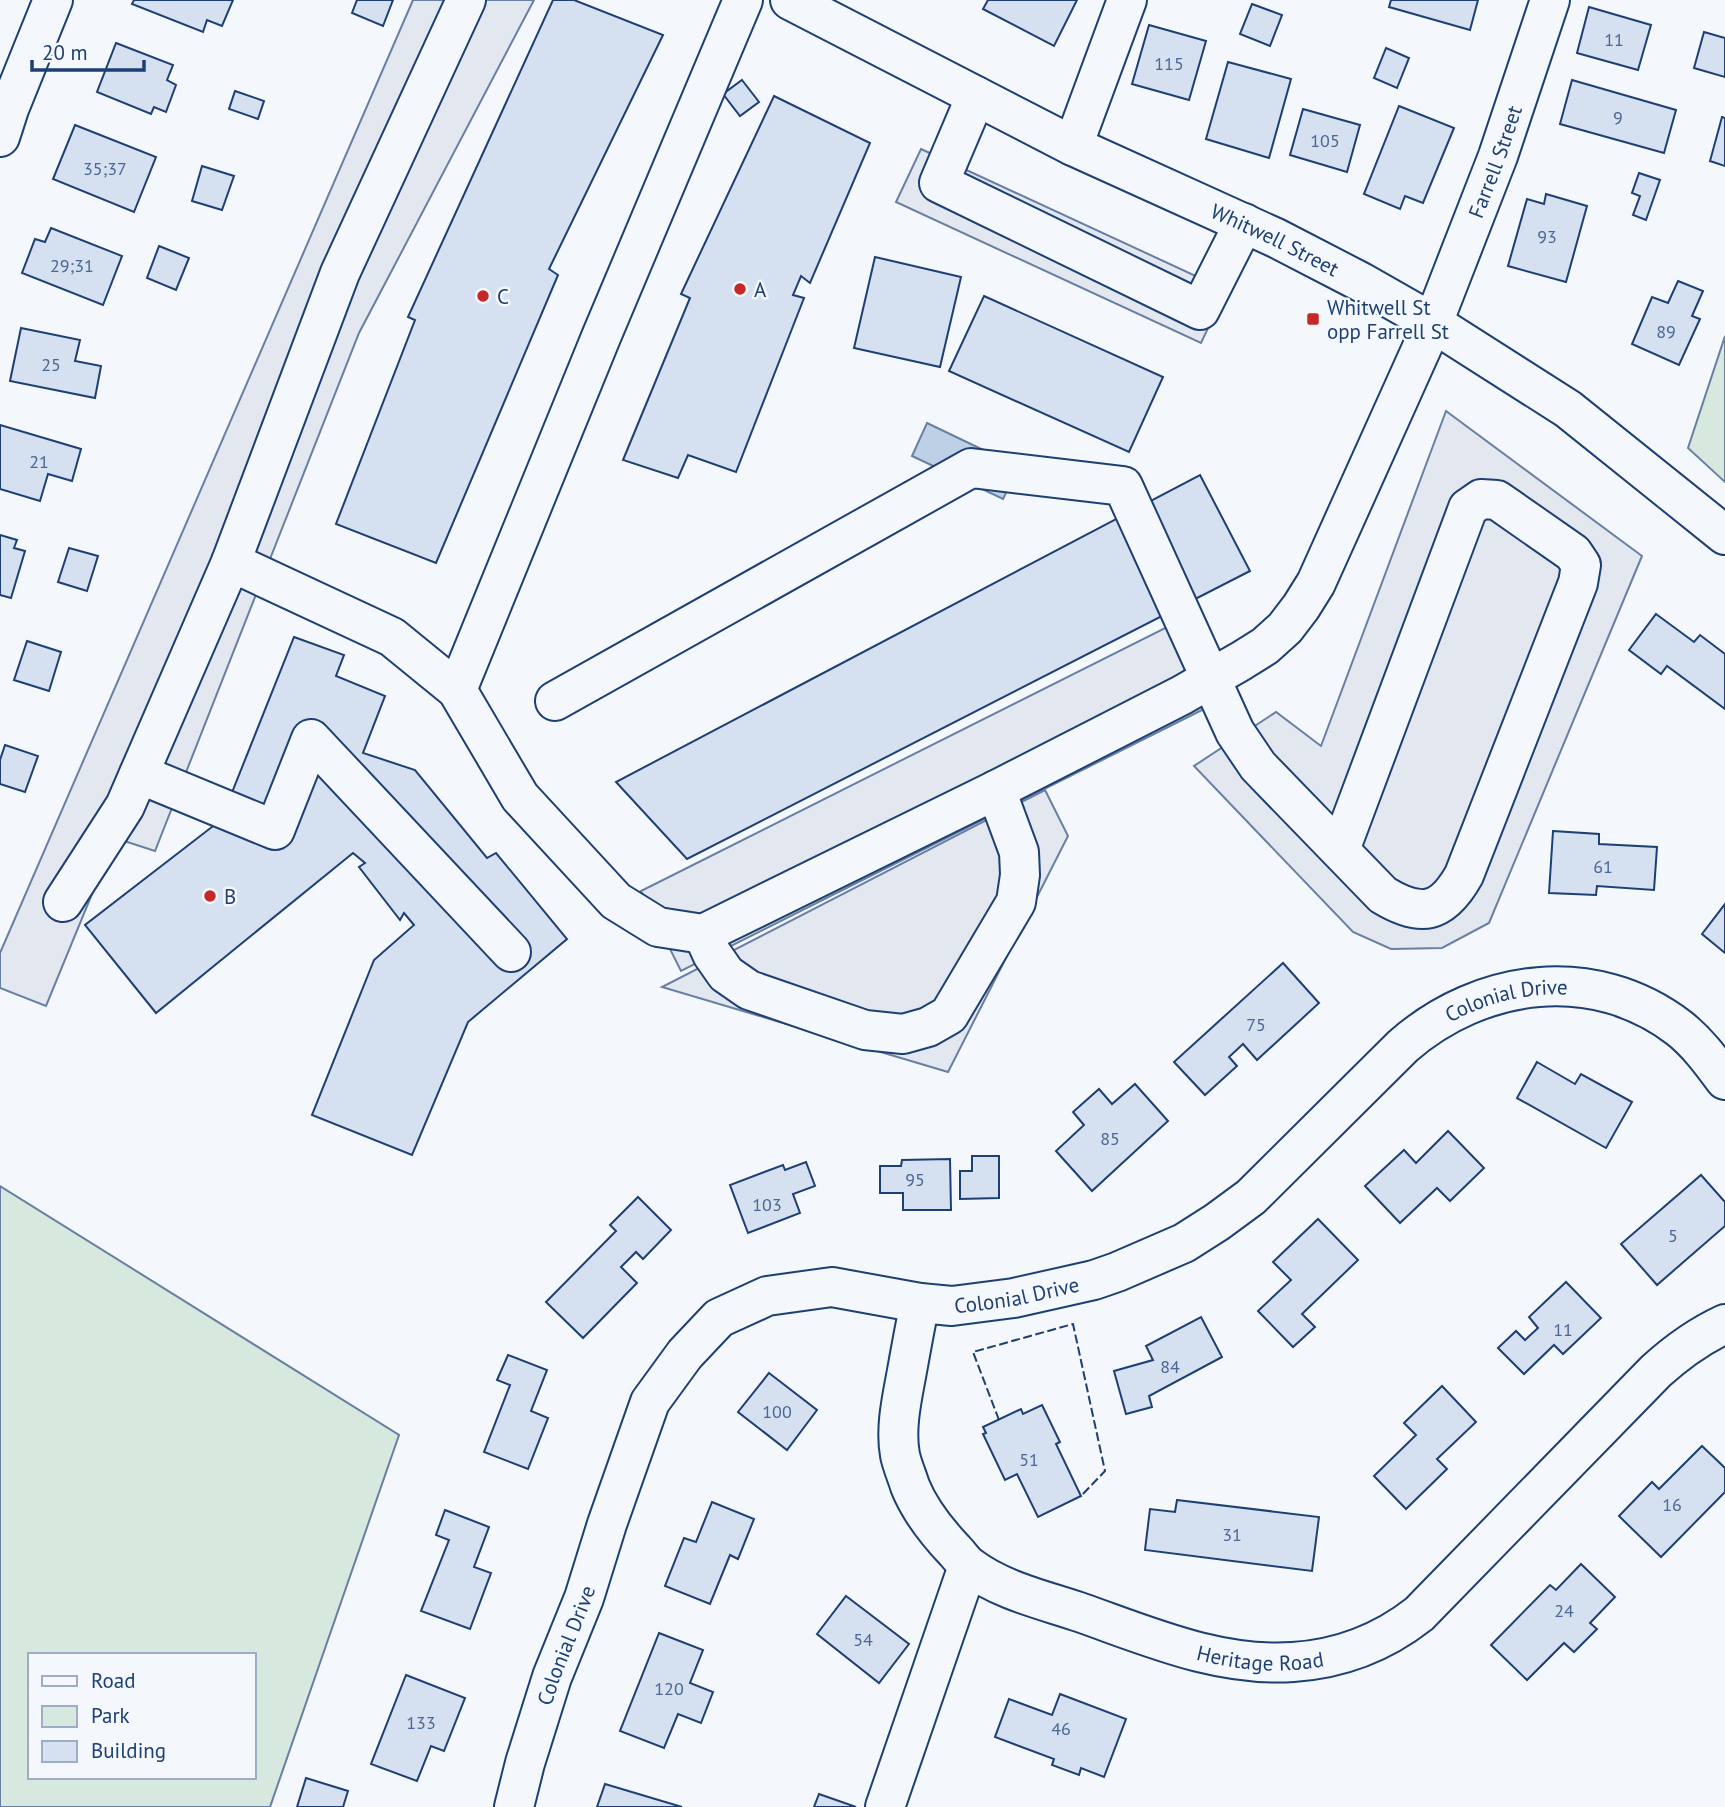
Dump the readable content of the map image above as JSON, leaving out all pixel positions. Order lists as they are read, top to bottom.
{
  "streets": {
    "street": [
      "Farrell Street",
      "Whitwell Street",
      "Colonial Drive",
      "Heritage Road"
    ]
  },
  "crossings": [
    ["Farrell Street", "Whitwell Street"],
    ["Colonial Drive", "Heritage Road"]
  ],
  "places": {
    "other": ["A", "C", "B"],
    "transit": ["Whitwell St opp Farrell St"]
  },
  "house_numbers": [
    "11",
    "115",
    "9",
    "105",
    "35;37",
    "93",
    "29;31",
    "89",
    "25",
    "21",
    "61",
    "75",
    "85",
    "95",
    "103",
    "5",
    "11",
    "84",
    "100",
    "51",
    "16",
    "31",
    "24",
    "54",
    "120",
    "133",
    "46"
  ],
  "legend": ["Road", "Park", "Building"],
  "scale_bar": "20 m"
}
